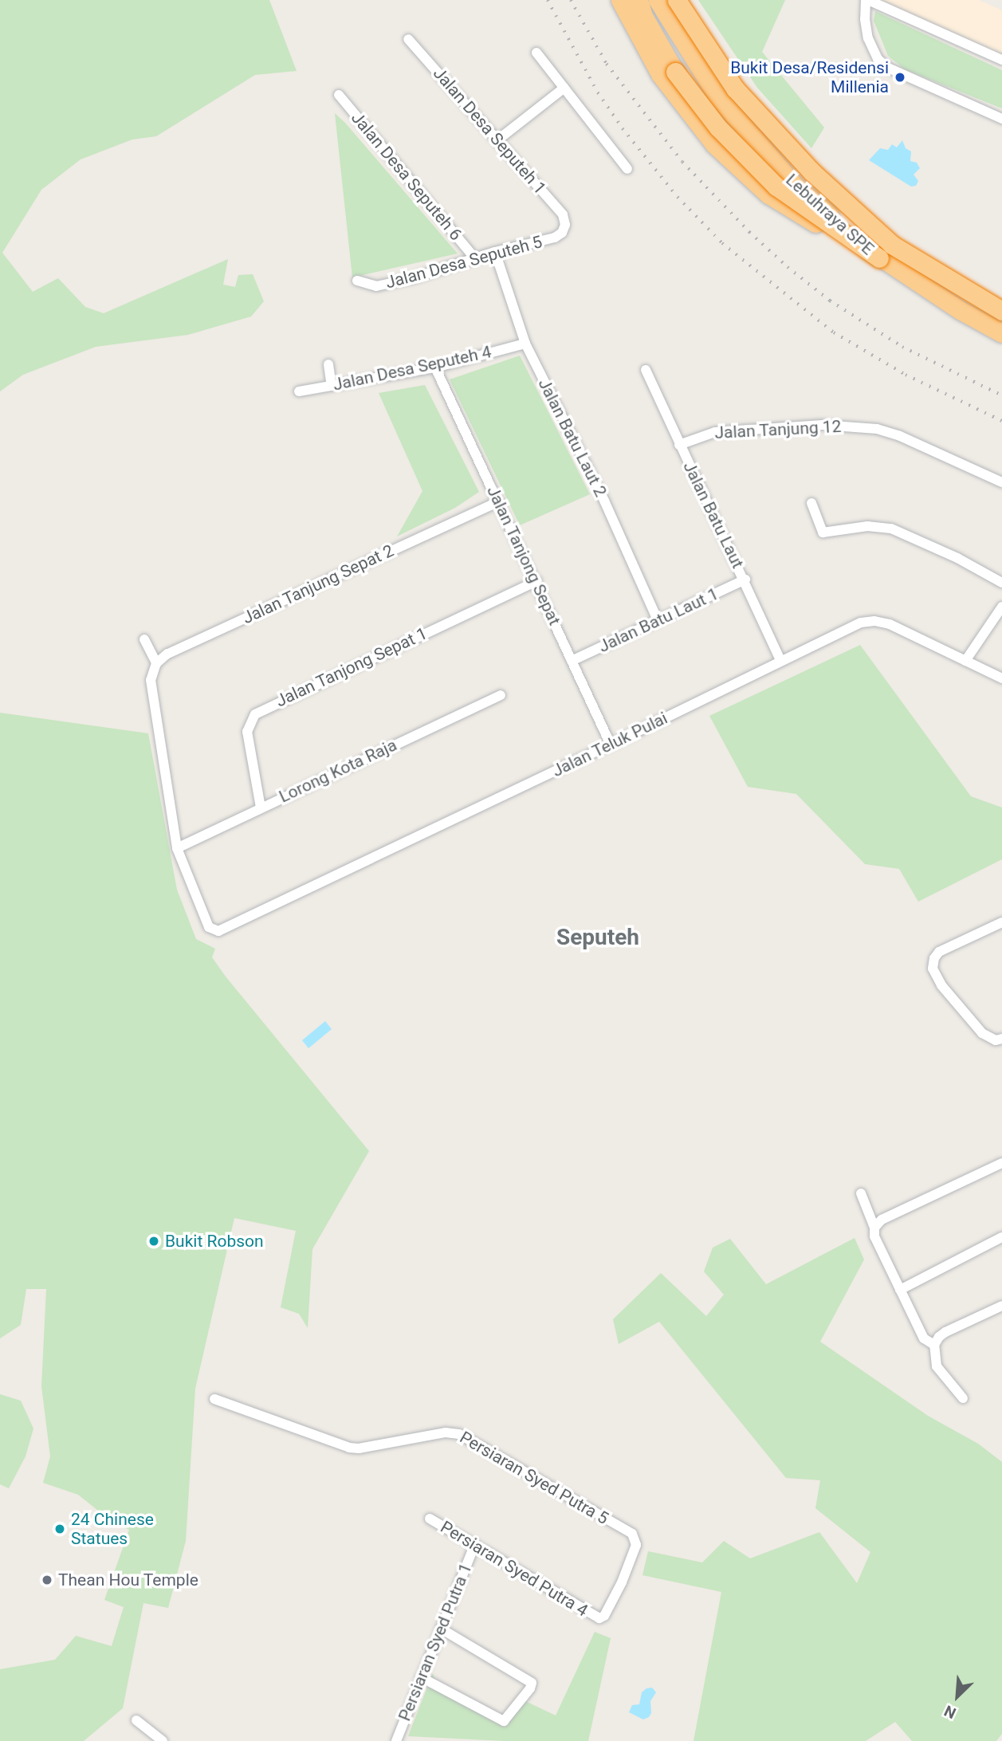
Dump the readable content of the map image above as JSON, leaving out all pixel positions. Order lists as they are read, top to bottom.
{
  "streets": {
    "highway": ["Lebuhraya SPE"],
    "street": [
      "Jalan Desa Seputeh 1",
      "Jalan Desa Seputeh 6",
      "Jalan Desa Seputeh 5",
      "Jalan Desa Seputeh 4",
      "Jalan Tanjung 12",
      "Jalan Batu Laut 2",
      "Jalan Batu Laut",
      "Jalan Tanjong Sepat",
      "Jalan Tanjung Sepat 2",
      "Jalan Batu Laut 1",
      "Jalan Tanjong Sepat 1",
      "Jalan Teluk Pulai",
      "Lorong Kota Raja",
      "Persiaran Syed Putra 5",
      "Persiaran Syed Putra 4",
      "Persiaran Syed Putra 1"
    ]
  },
  "crossings": [
    ["Jalan Desa Seputeh 1", "Jalan Desa Seputeh 5"],
    ["Jalan Desa Seputeh 6", "Jalan Desa Seputeh 5"],
    ["Jalan Desa Seputeh 5", "Jalan Batu Laut 2"],
    ["Jalan Desa Seputeh 4", "Jalan Batu Laut 2"],
    ["Jalan Desa Seputeh 4", "Jalan Tanjong Sepat"],
    ["Jalan Tanjung 12", "Jalan Batu Laut"],
    ["Jalan Batu Laut 2", "Jalan Batu Laut 1"],
    ["Jalan Batu Laut", "Jalan Batu Laut 1"],
    ["Jalan Batu Laut", "Jalan Teluk Pulai"],
    ["Jalan Tanjong Sepat", "Jalan Tanjung Sepat 2"],
    ["Jalan Tanjong Sepat", "Jalan Batu Laut 1"],
    ["Jalan Tanjong Sepat", "Jalan Tanjong Sepat 1"],
    ["Jalan Tanjong Sepat", "Jalan Teluk Pulai"],
    ["Jalan Tanjong Sepat 1", "Lorong Kota Raja"],
    ["Jalan Teluk Pulai", "Lorong Kota Raja"],
    ["Persiaran Syed Putra 5", "Persiaran Syed Putra 4"],
    ["Persiaran Syed Putra 4", "Persiaran Syed Putra 1"]
  ],
  "districts": ["Seputeh"],
  "places": [
    "Bukit Desa/Residensi Millenia",
    "Bukit Robson",
    "24 Chinese Statues",
    "Thean Hou Temple"
  ],
  "north": "bottom left"
}
